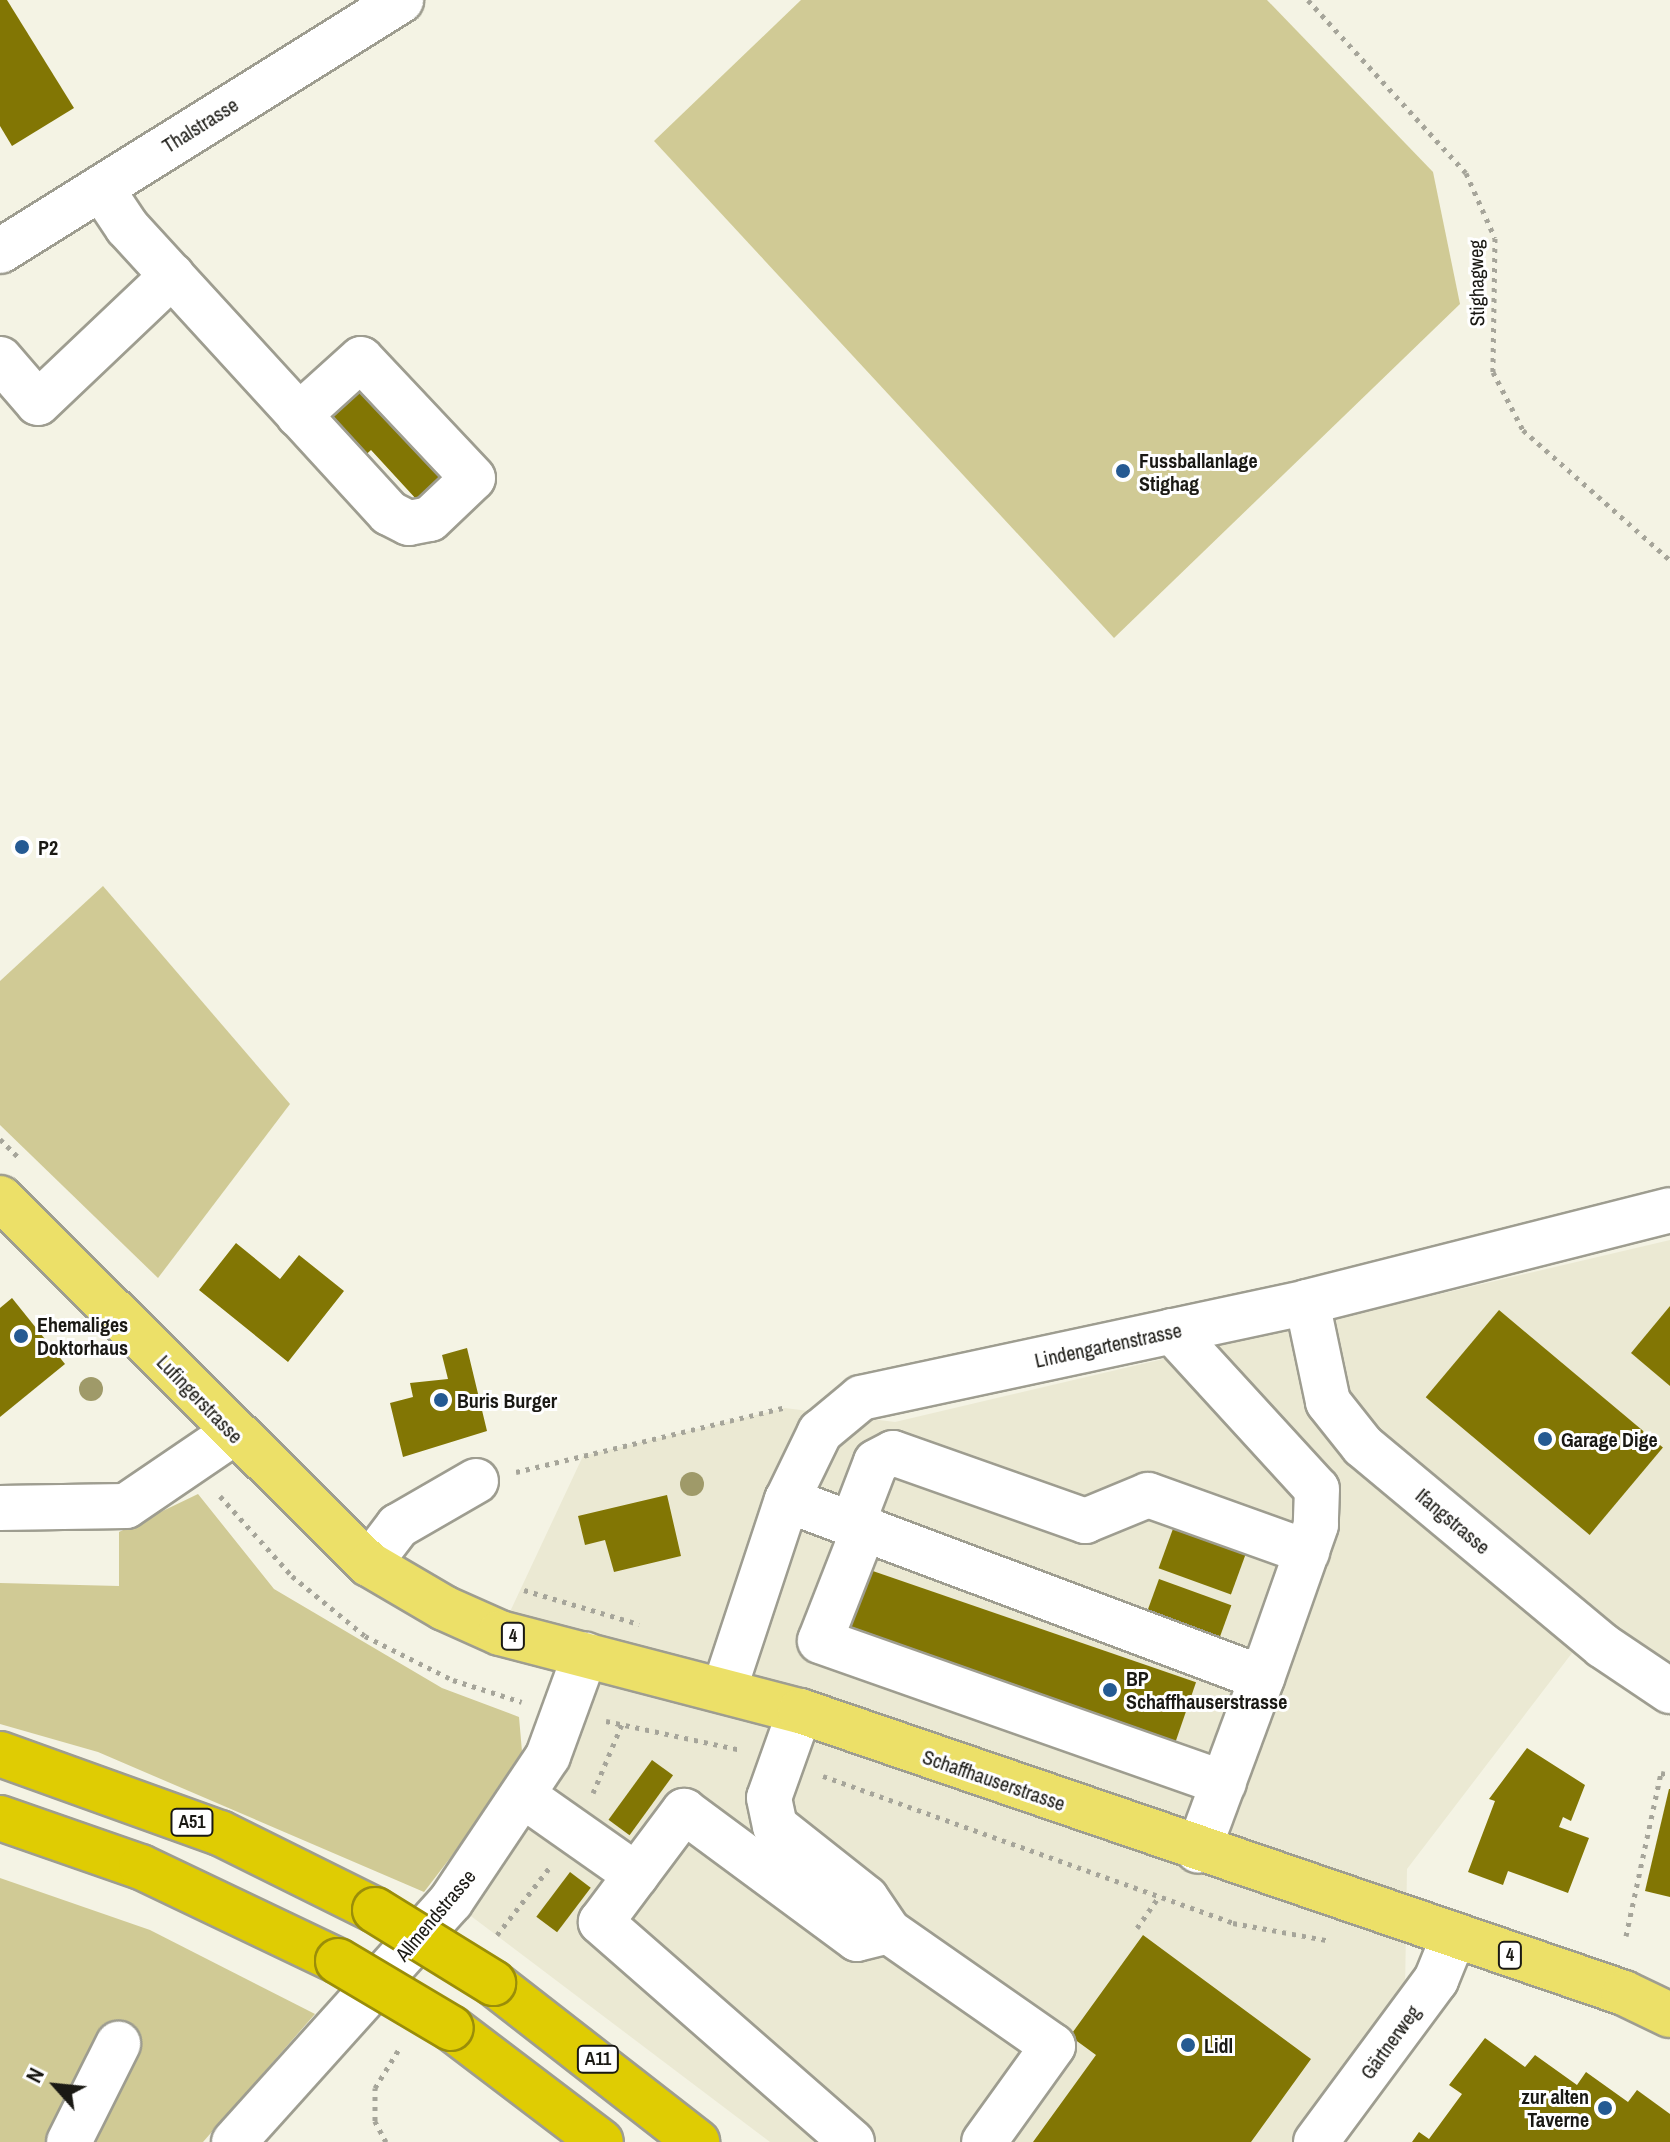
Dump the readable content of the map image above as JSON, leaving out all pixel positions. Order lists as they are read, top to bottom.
{
  "streets": {
    "highway": ["A51", "A11"],
    "main road": ["Lufingerstrasse", "4", "Schaffhauserstrasse"],
    "street": [
      "Thalstrasse",
      "Lindengartenstrasse",
      "Ifangstrasse",
      "Allmendstrasse",
      "Gärtnerweg"
    ],
    "path": ["Stighagweg"]
  },
  "crossings": [
    ["Lindengartenstrasse", "Ifangstrasse"],
    ["Lindengartenstrasse", "Schaffhauserstrasse"],
    ["Lufingerstrasse", "Schaffhauserstrasse"],
    ["Schaffhauserstrasse", "Allmendstrasse"],
    ["Schaffhauserstrasse", "Gärtnerweg"],
    ["A51", "A11"]
  ],
  "places": [
    "Fussballanlage Stighag",
    "P2",
    "Ehemaliges Doktorhaus",
    "Buris Burger",
    "Garage Dige",
    "BP Schaffhauserstrasse",
    "Lidl",
    "zur alten Taverne"
  ],
  "north": "top left"
}
